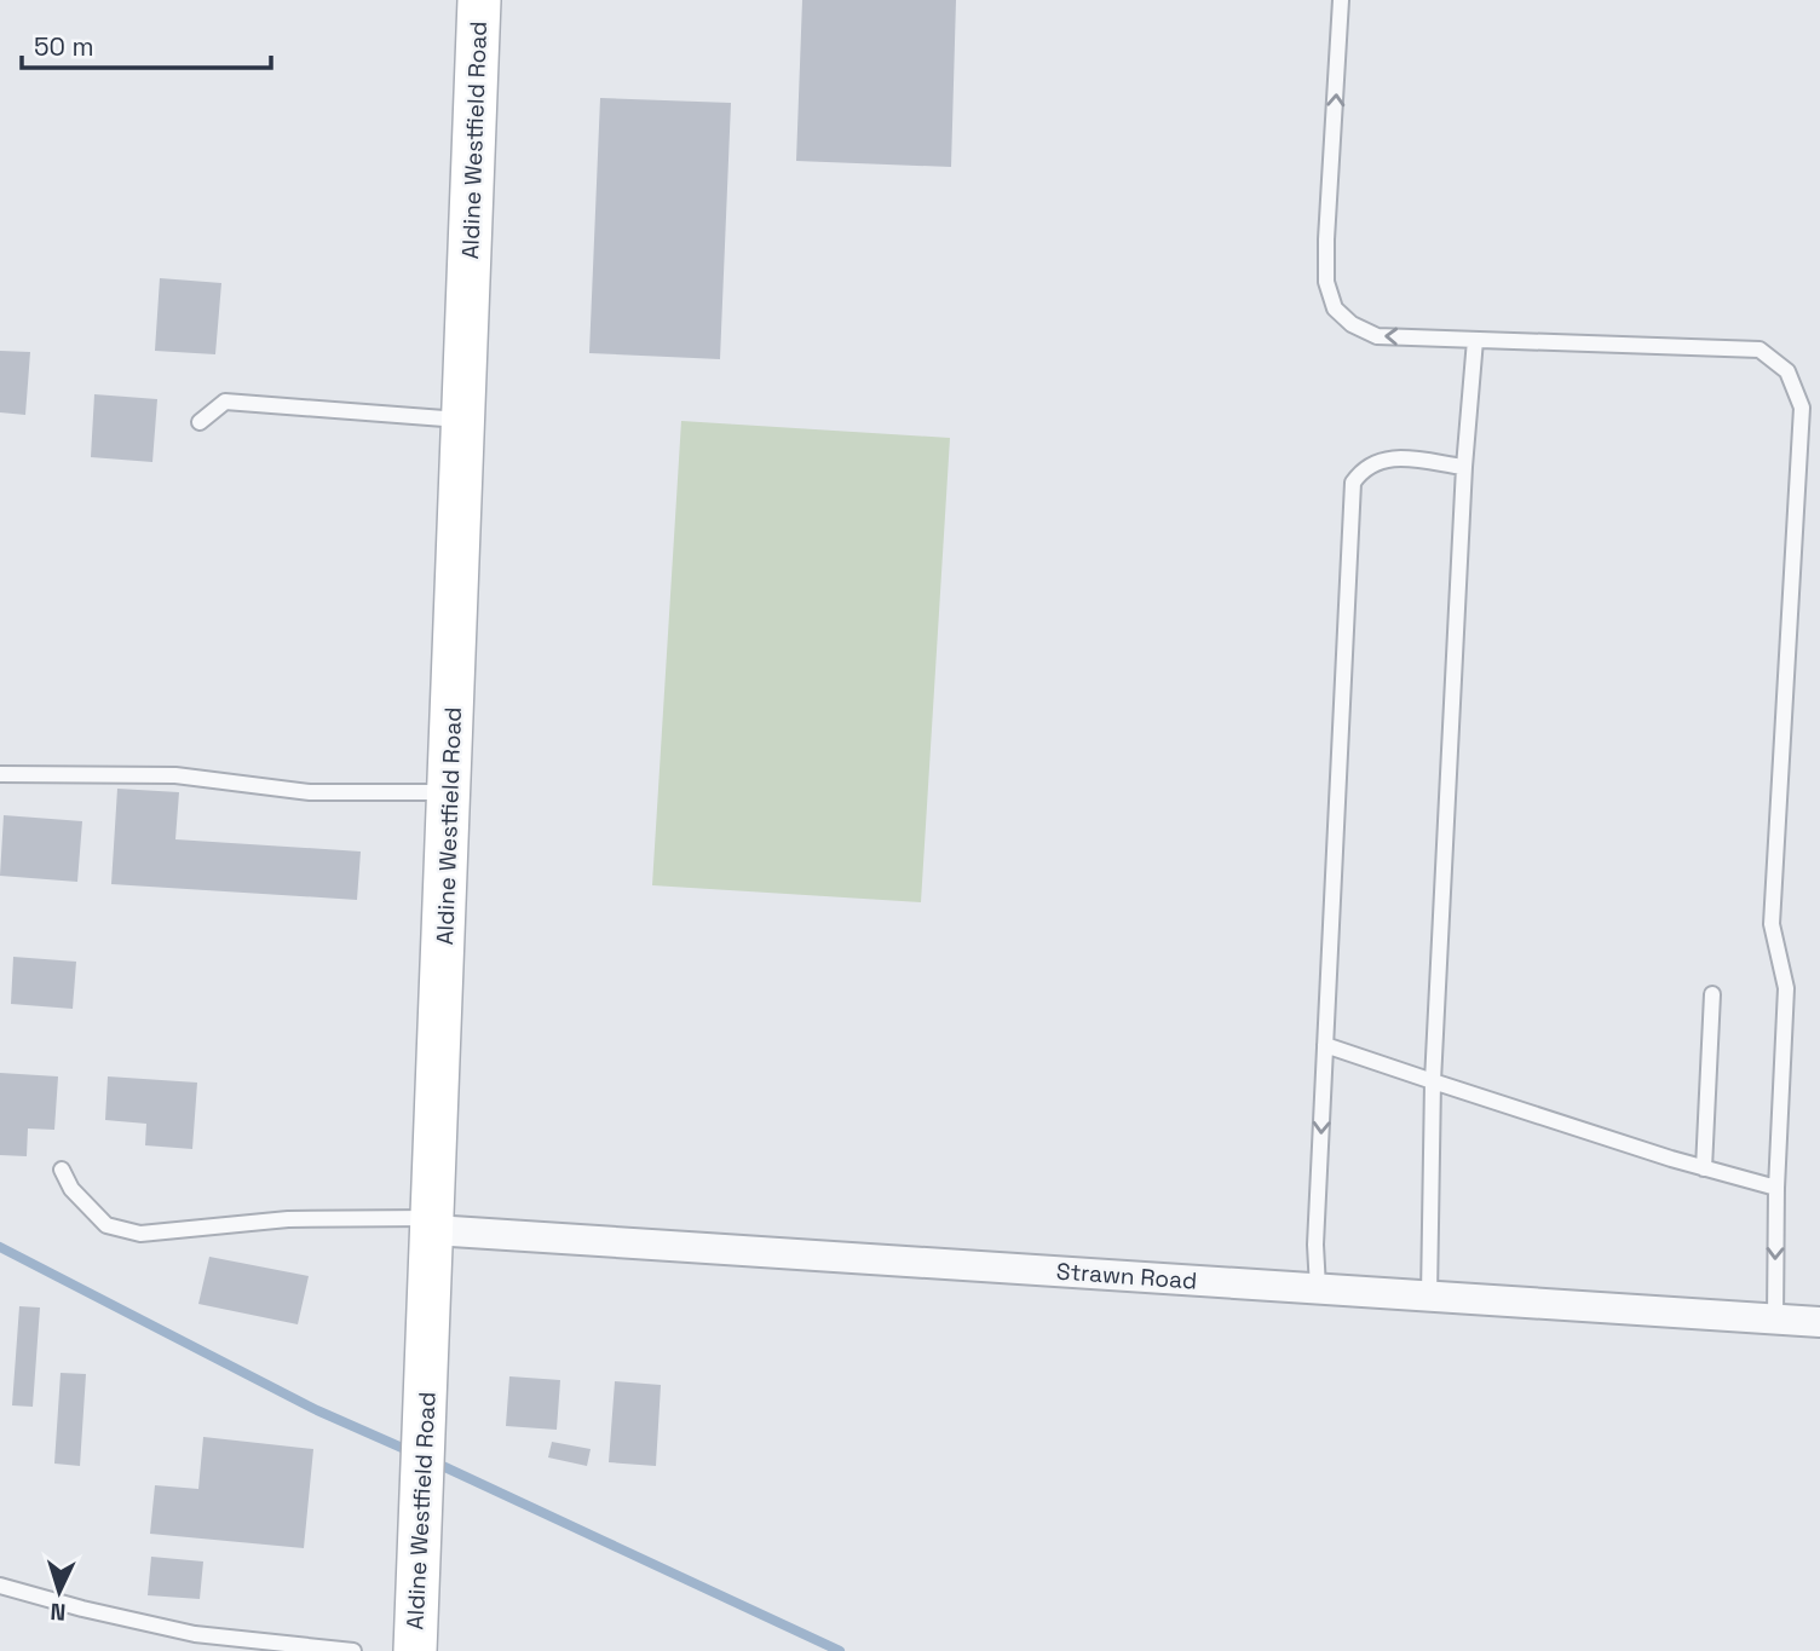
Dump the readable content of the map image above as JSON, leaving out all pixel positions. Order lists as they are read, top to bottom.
{
  "streets": {
    "main road": ["Aldine Westfield Road"],
    "street": ["Strawn Road"]
  },
  "crossings": [
    ["Aldine Westfield Road", "Strawn Road"]
  ],
  "scale_bar": "50 m",
  "north": "bottom"
}
